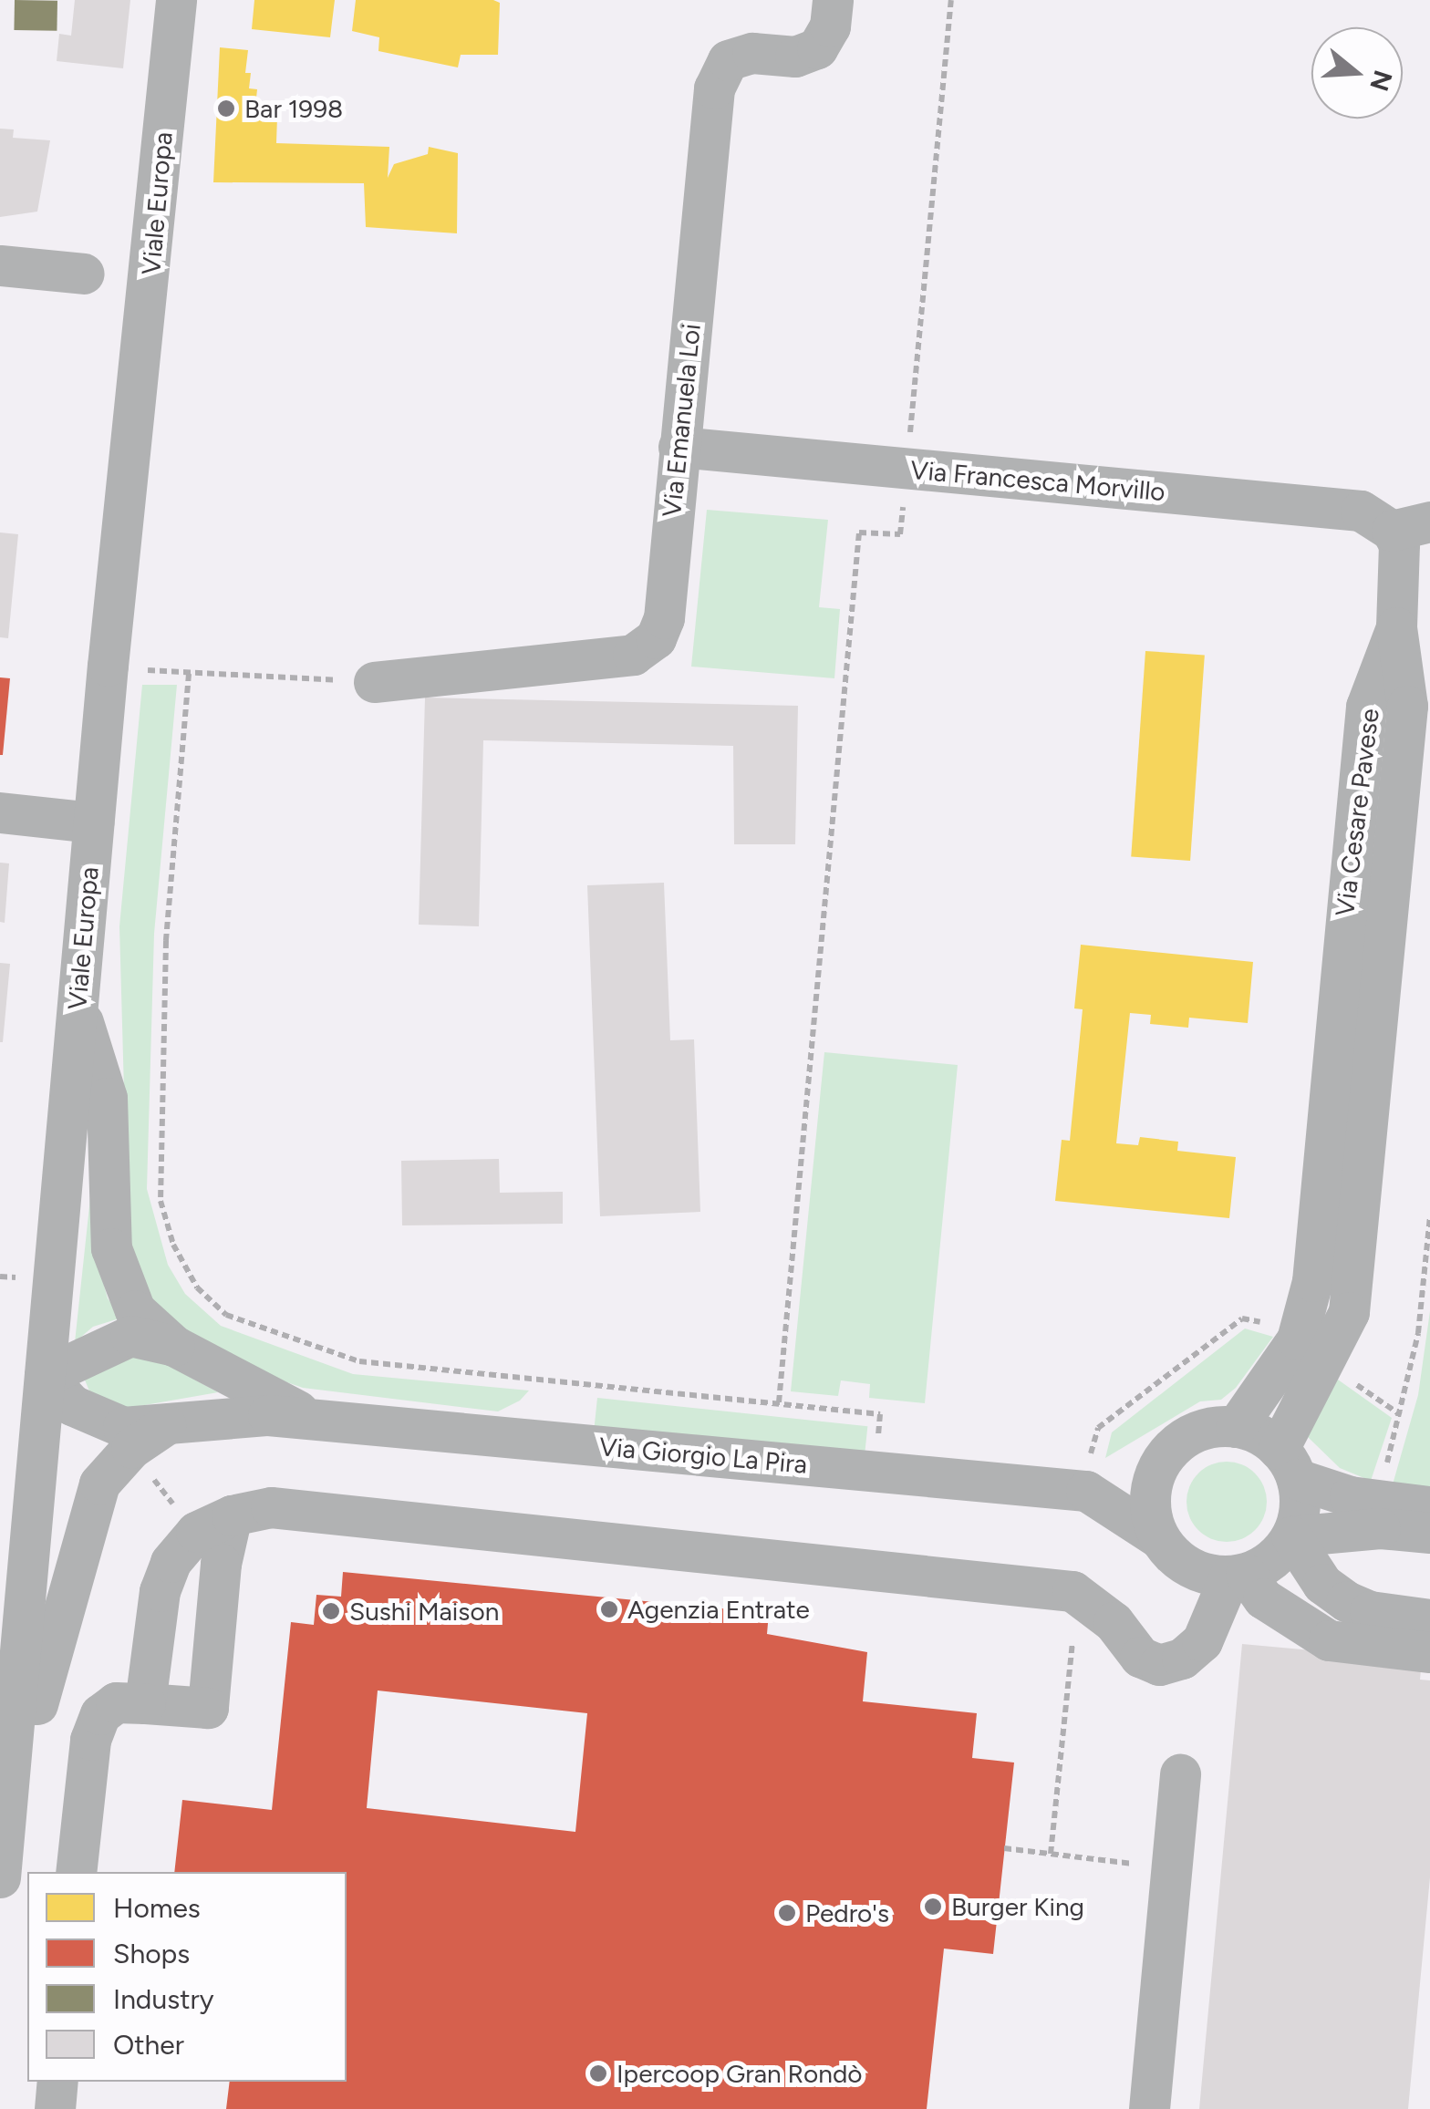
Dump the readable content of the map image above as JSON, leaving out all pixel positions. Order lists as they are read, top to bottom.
{
  "streets": {
    "street": [
      "Viale Europa",
      "Via Emanuela Loi",
      "Via Francesca Morvillo",
      "Via Cesare Pavese",
      "Via Giorgio La Pira"
    ]
  },
  "crossings": [
    ["Via Emanuela Loi", "Via Francesca Morvillo"],
    ["Via Cesare Pavese", "Via Giorgio La Pira"]
  ],
  "places": [
    "Bar 1998",
    "Agenzia Entrate",
    "Sushi Maison",
    "Burger King",
    "Pedro's",
    "Ipercoop Gran Rondò"
  ],
  "legend": [
    "Homes",
    "Shops",
    "Industry",
    "Other"
  ],
  "north": "right"
}
